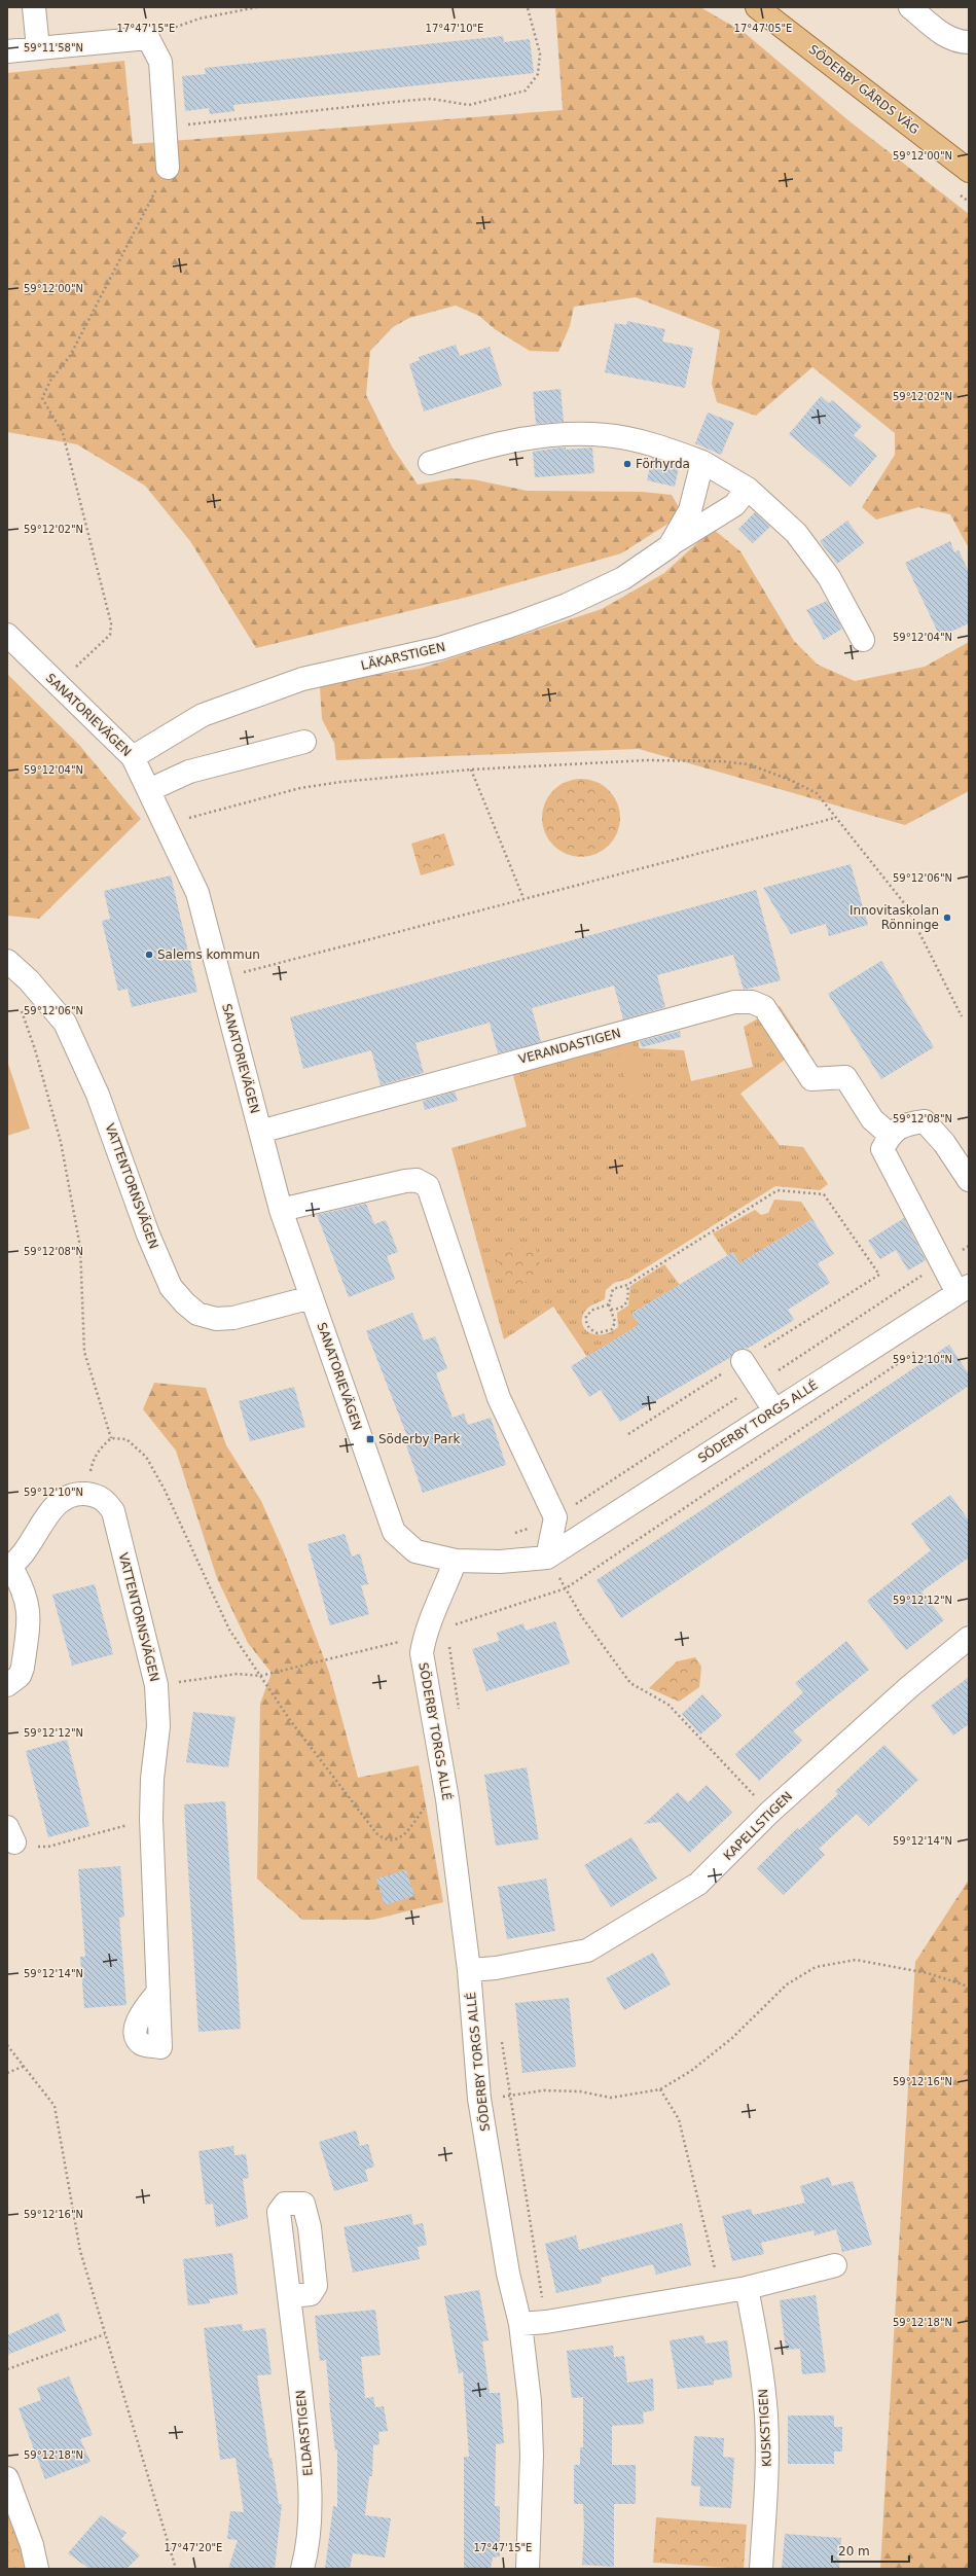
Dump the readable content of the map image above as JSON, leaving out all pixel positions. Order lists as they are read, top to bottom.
{
  "streets": {
    "main road": ["SÖDERBY GÅRDS VÄG"],
    "street": [
      "LÄKARSTIGEN",
      "SANATORIEVÄGEN",
      "VERANDASTIGEN",
      "VATTENTORNSVÄGEN",
      "SÖDERBY TORGS ALLÉ",
      "KAPELLSTIGEN",
      "KUSKSTIGEN",
      "ELDARSTIGEN"
    ]
  },
  "crossings": [
    ["LÄKARSTIGEN", "SANATORIEVÄGEN"],
    ["SANATORIEVÄGEN", "VERANDASTIGEN"],
    ["SANATORIEVÄGEN", "VATTENTORNSVÄGEN"],
    ["SANATORIEVÄGEN", "SÖDERBY TORGS ALLÉ"],
    ["SÖDERBY TORGS ALLÉ", "KAPELLSTIGEN"]
  ],
  "places": {
    "other": ["Förhyrda", "Innovitaskolan Rönninge", "Salems kommun"],
    "transit": ["Söderby Park"]
  },
  "scale_bar": "20 m",
  "coordinates": [
    "17°47'15\"E",
    "17°47'10\"E",
    "17°47'05\"E",
    "59°11'58\"N",
    "59°12'00\"N",
    "59°12'02\"N",
    "59°12'04\"N",
    "59°12'06\"N",
    "59°12'08\"N",
    "59°12'10\"N",
    "59°12'12\"N",
    "59°12'14\"N",
    "59°12'16\"N",
    "59°12'18\"N",
    "17°47'20\"E"
  ]
}
